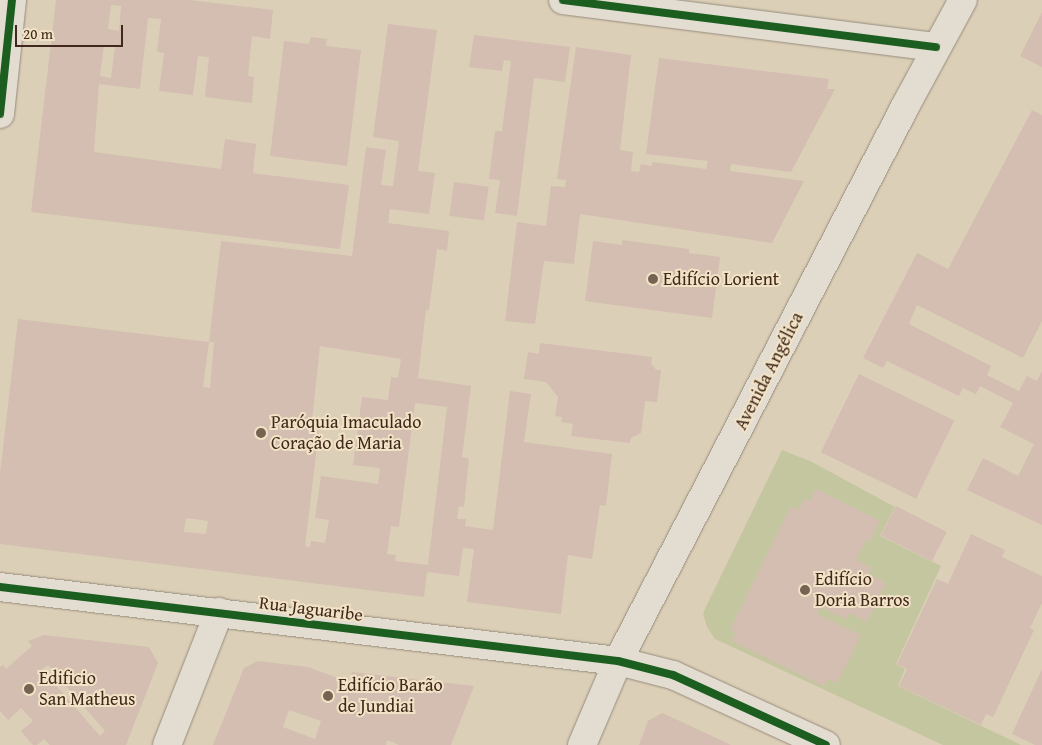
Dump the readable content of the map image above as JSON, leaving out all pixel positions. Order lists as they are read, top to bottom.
{
  "streets": {
    "street": ["Avenida Angélica", "Rua Jaguaribe"]
  },
  "crossings": [
    ["Avenida Angélica", "Rua Jaguaribe"]
  ],
  "places": [
    "Edifício Lorient",
    "Paróquia Imaculado Coração de Maria",
    "Edifício Doria Barros",
    "Edificio San Matheus",
    "Edifício Barão de Jundiai"
  ],
  "scale_bar": "20 m"
}
